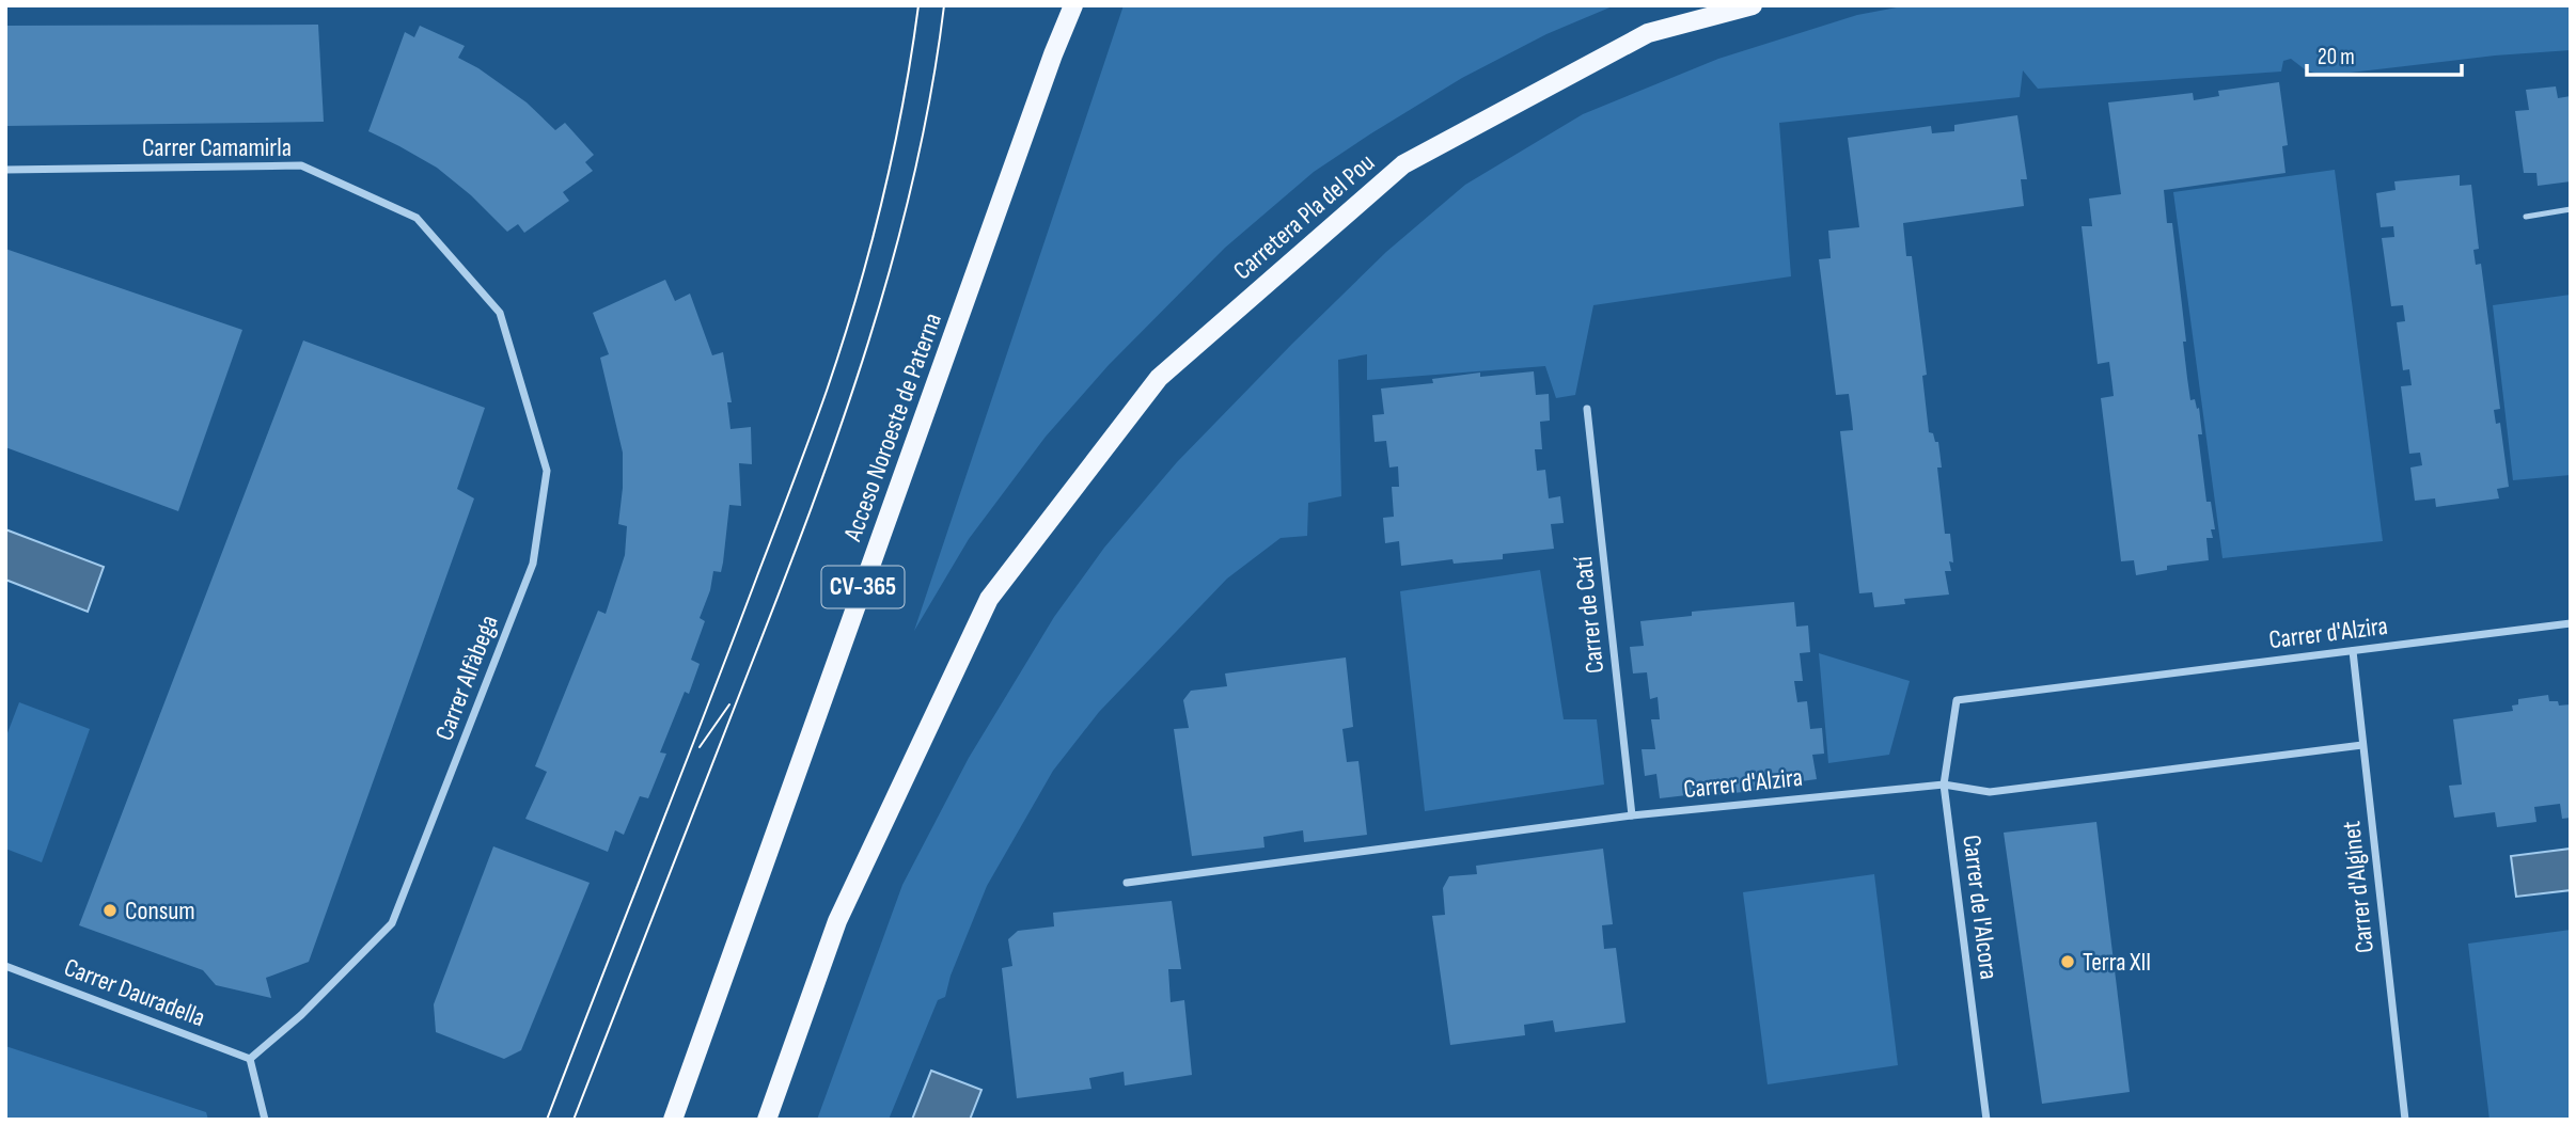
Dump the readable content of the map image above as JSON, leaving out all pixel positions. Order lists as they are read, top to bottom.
{
  "streets": {
    "main road": ["Carretera Pla del Pou", "Acceso Noroeste de Paterna", "CV-365"],
    "street": [
      "Carrer Camamirla",
      "Carrer de Catí",
      "Carrer d'Alzira",
      "Carrer Alfàbega",
      "Carrer d'Alginet",
      "Carrer de l'Alcora",
      "Carrer Dauradella"
    ]
  },
  "crossings": [
    ["Carrer Camamirla", "Carrer Alfàbega"],
    ["Carrer de Catí", "Carrer d'Alzira"],
    ["Carrer d'Alzira", "Carrer d'Alginet"],
    ["Carrer d'Alzira", "Carrer de l'Alcora"],
    ["Carrer Alfàbega", "Carrer Dauradella"]
  ],
  "places": ["Consum", "Terra XII"],
  "scale_bar": "20 m"
}
